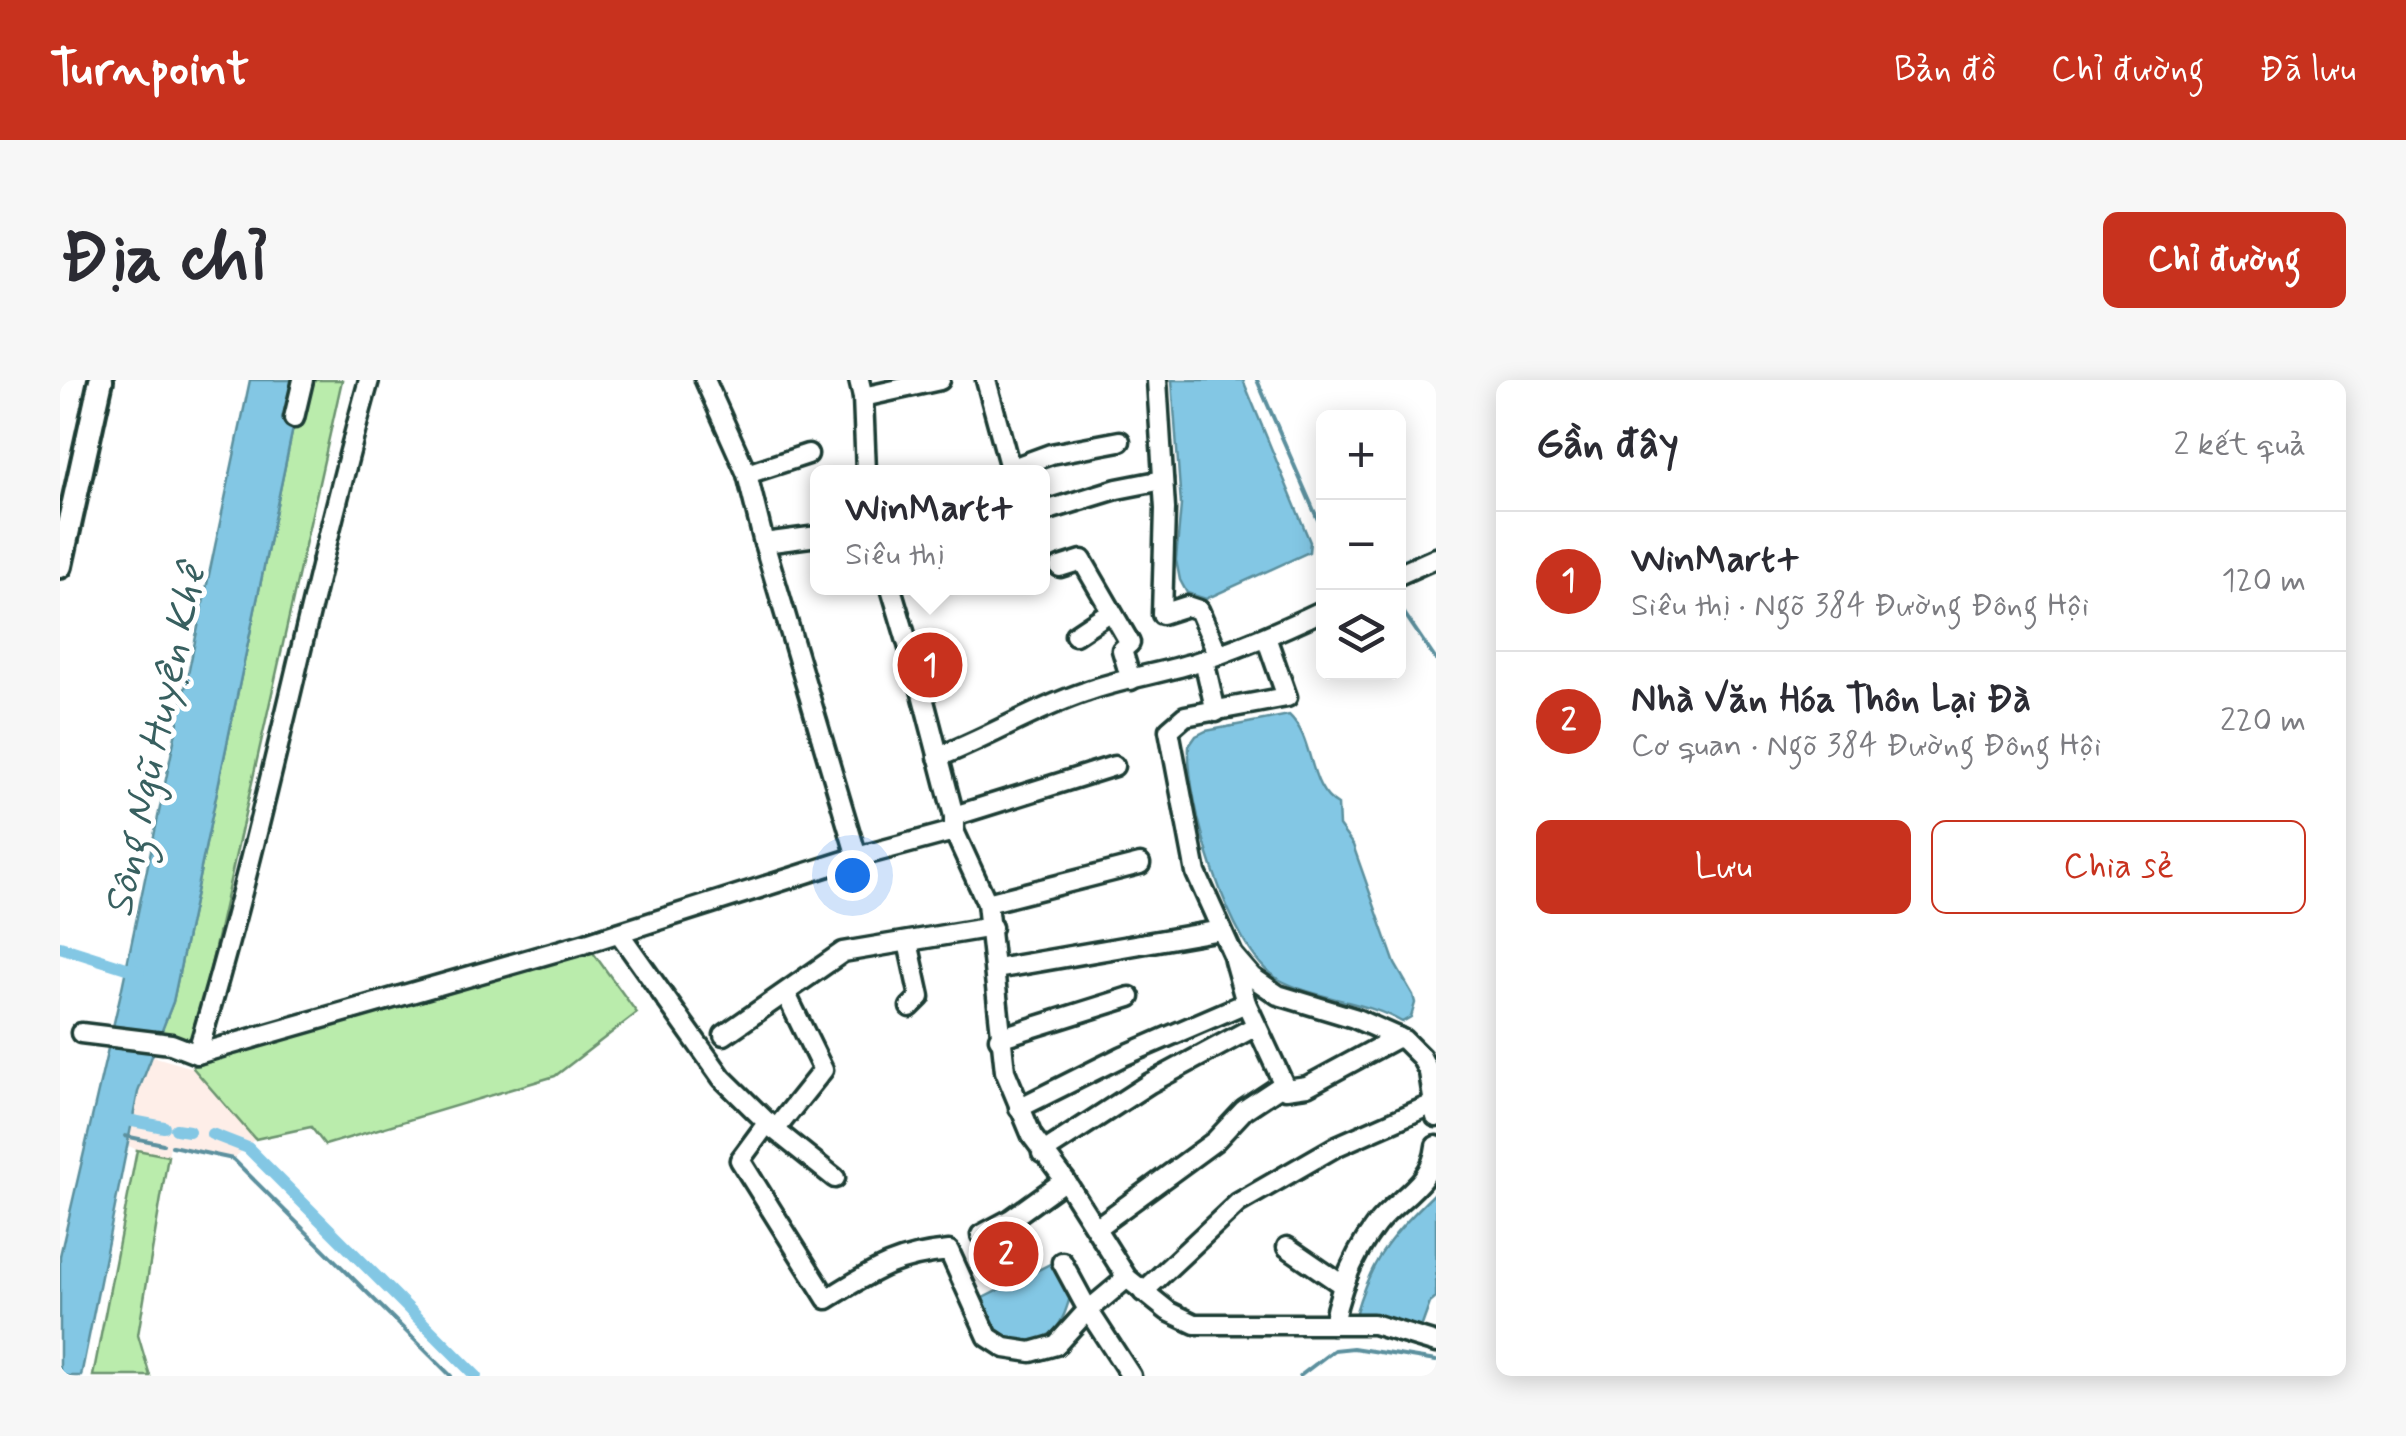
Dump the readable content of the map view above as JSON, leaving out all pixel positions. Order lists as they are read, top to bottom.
{
  "water": ["Sông Ngũ Huyện Khê"],
  "page": {
    "header": "Turnpoint",
    "nav": ["Bản đồ", "Chỉ đường", "Đã lưu"],
    "buttons": [
      "Chỉ đường",
      ["Lưu", "Chia sẻ"]
    ],
    "title": "Địa chỉ",
    "heading": ["Gần đây", "2 kết quả"],
    "map_buttons": ["+", "−"],
    "popup": ["WinMart+", "Siêu thị"],
    "list": [
      {
        "mark": "1",
        "name": "WinMart+",
        "note": "Siêu thị · Ngõ 384 Đường Đông Hội",
        "value": "120 m"
      },
      {
        "mark": "2",
        "name": "Nhà Văn Hóa Thôn Lại Đà",
        "note": "Cơ quan · Ngõ 384 Đường Đông Hội",
        "value": "220 m"
      }
    ],
    "pins": ["1", "2"]
  }
}
